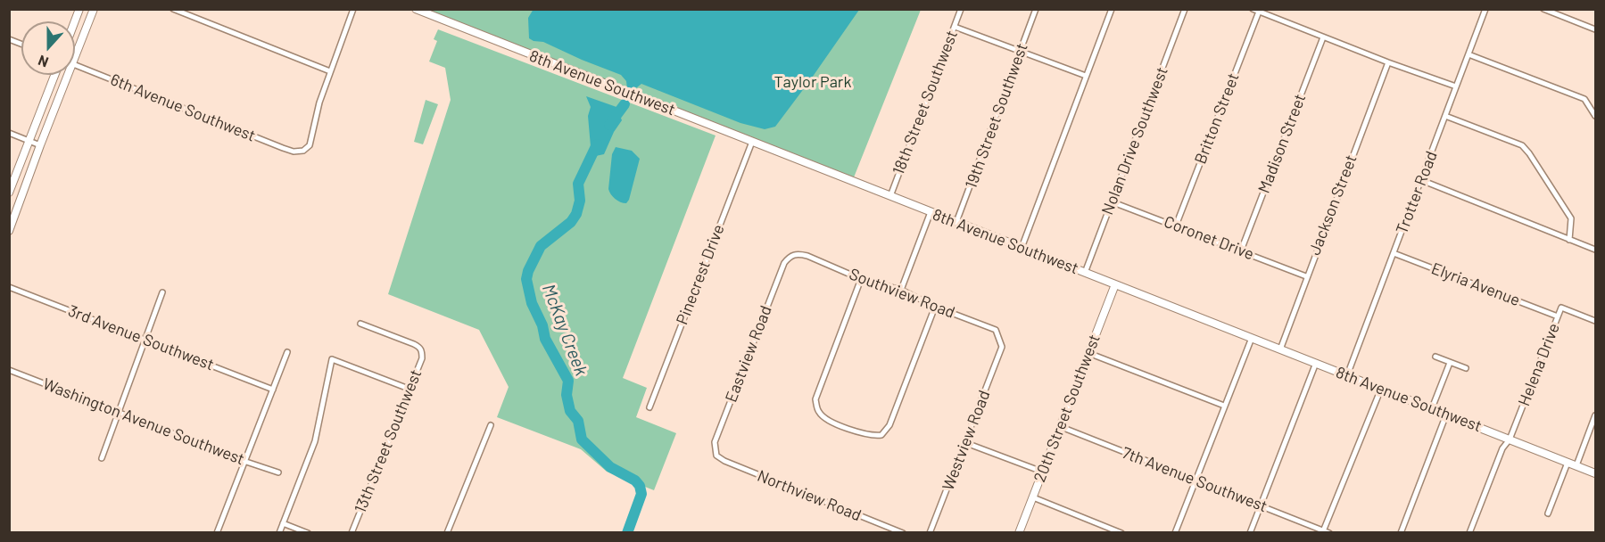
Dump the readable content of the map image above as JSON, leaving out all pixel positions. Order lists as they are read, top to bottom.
{
  "streets": {
    "street": [
      "8th Avenue Southwest",
      "18th Street Southwest",
      "6th Avenue Southwest",
      "19th Street Southwest",
      "Britton Street",
      "Nolan Drive Southwest",
      "Madison Street",
      "Trotter Road",
      "Jackson Street",
      "Coronet Drive",
      "Pinecrest Drive",
      "Elyria Avenue",
      "Southview Road",
      "3rd Avenue Southwest",
      "Eastview Road",
      "Helena Drive",
      "20th Street Southwest",
      "Washington Avenue Southwest",
      "Westview Road",
      "13th Street Southwest",
      "7th Avenue Southwest",
      "Northview Road"
    ]
  },
  "crossings": [
    ["8th Avenue Southwest", "18th Street Southwest"],
    ["8th Avenue Southwest", "19th Street Southwest"],
    ["8th Avenue Southwest", "Nolan Drive Southwest"],
    ["8th Avenue Southwest", "Trotter Road"],
    ["8th Avenue Southwest", "Jackson Street"],
    ["8th Avenue Southwest", "Pinecrest Drive"],
    ["8th Avenue Southwest", "Helena Drive"],
    ["8th Avenue Southwest", "20th Street Southwest"],
    ["Britton Street", "Coronet Drive"],
    ["Nolan Drive Southwest", "Coronet Drive"],
    ["Madison Street", "Coronet Drive"],
    ["Trotter Road", "Elyria Avenue"],
    ["Jackson Street", "Coronet Drive"],
    ["Elyria Avenue", "Helena Drive"],
    ["Southview Road", "Eastview Road"],
    ["Southview Road", "Westview Road"],
    ["Eastview Road", "Northview Road"],
    ["20th Street Southwest", "7th Avenue Southwest"]
  ],
  "water": ["McKay Creek"],
  "parks": ["Taylor Park"],
  "north": "bottom"
}
